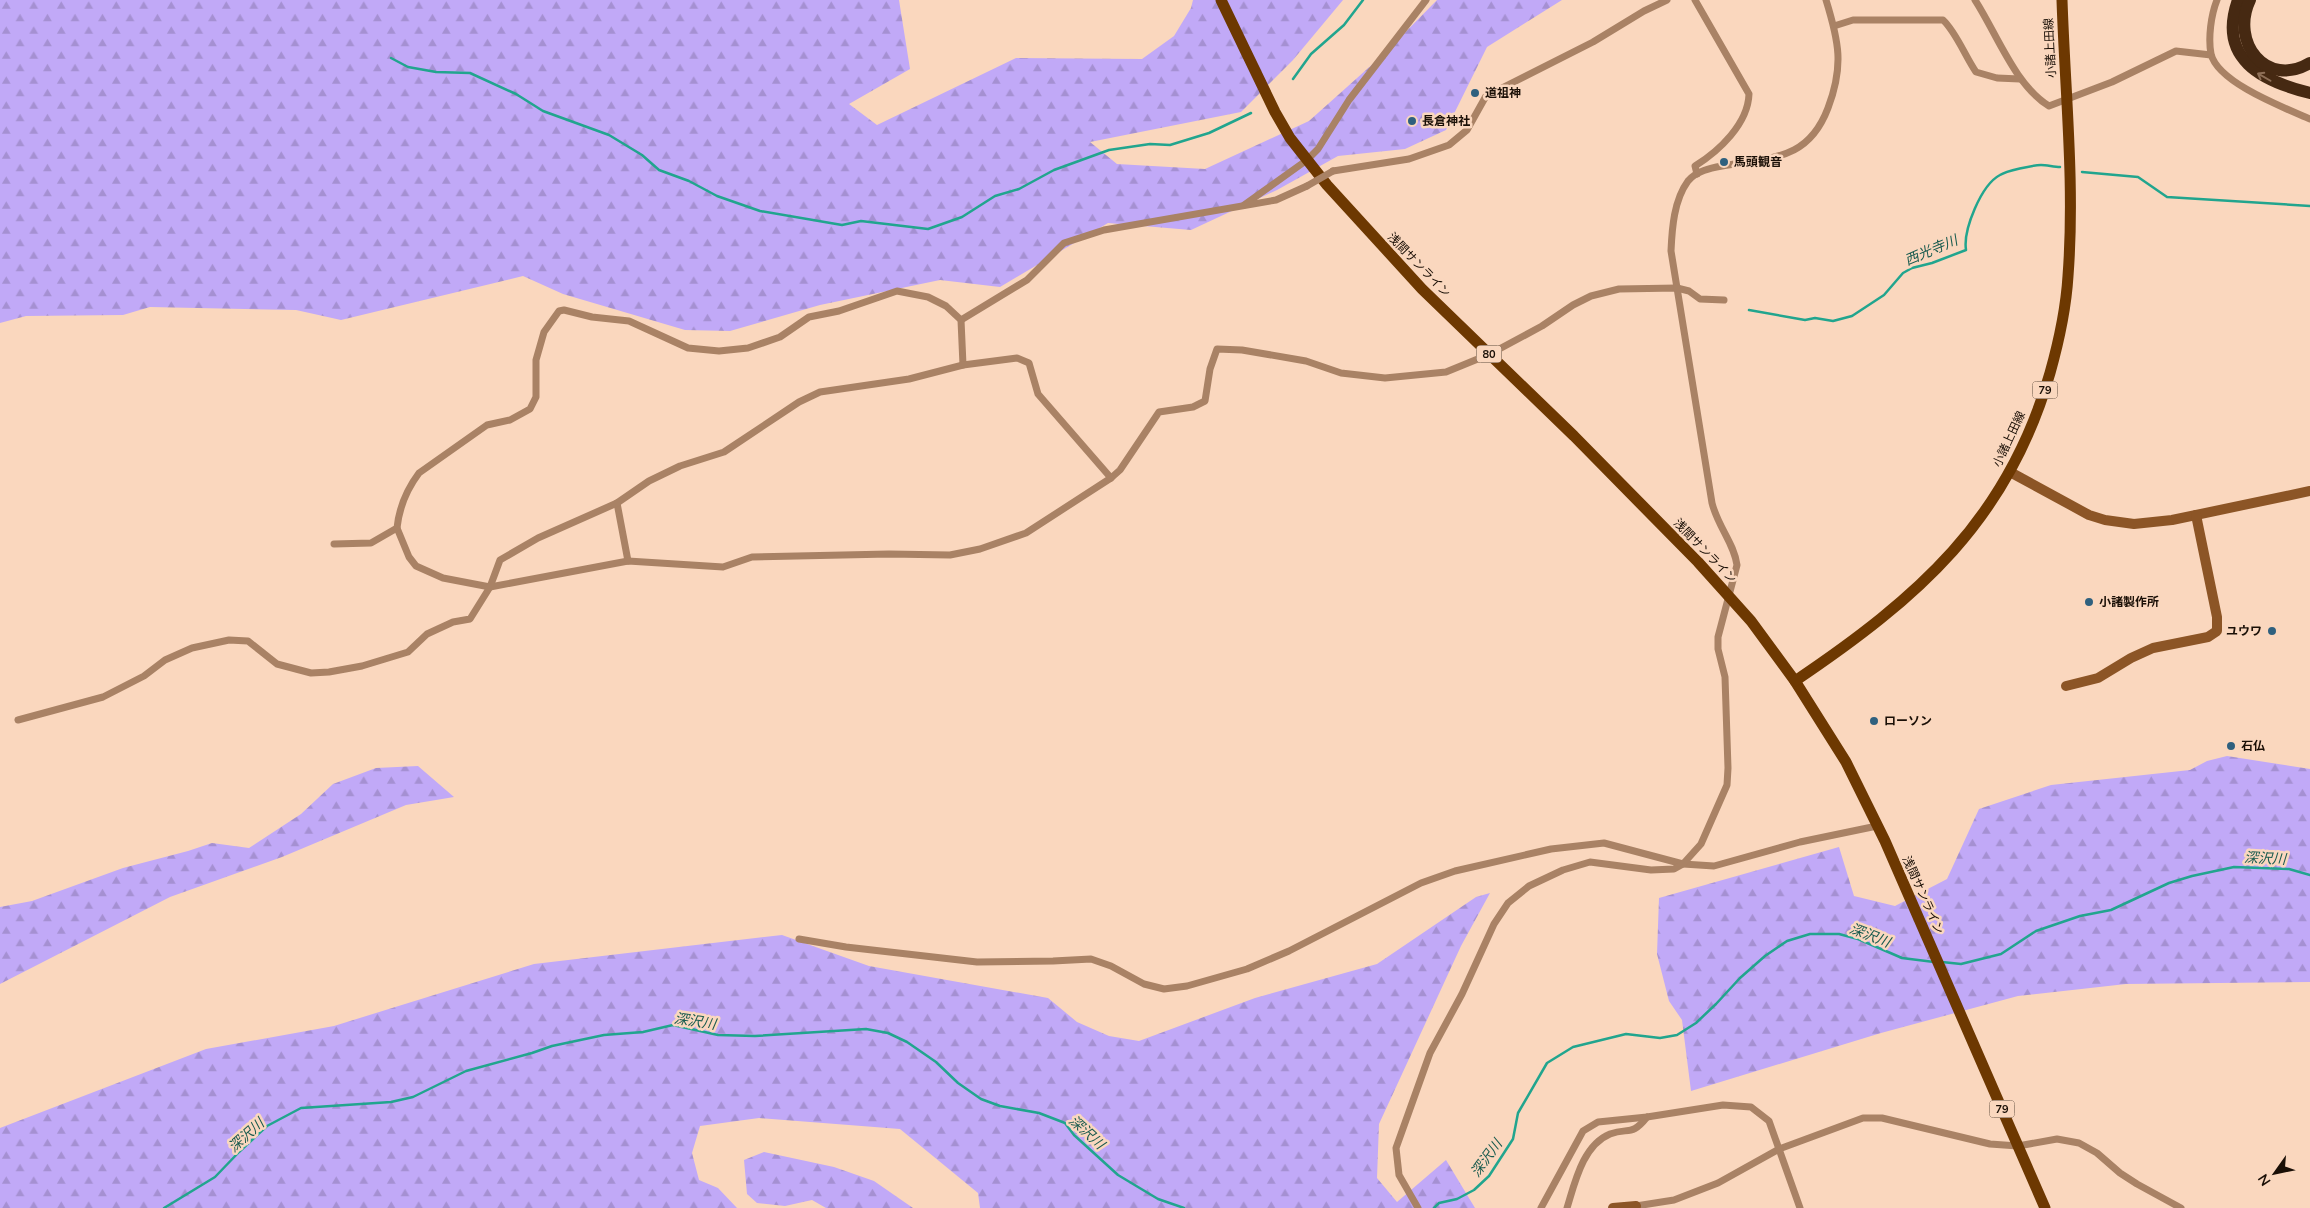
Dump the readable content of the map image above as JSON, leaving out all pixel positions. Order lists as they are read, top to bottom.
{
  "streets": {
    "main road": [
      "小諸上田線",
      "浅間サンライン",
      "80",
      "79"
    ]
  },
  "crossings": [
    ["小諸上田線", "浅間サンライン"]
  ],
  "water": ["西光寺川", "深沢川"],
  "places": [
    "道祖神",
    "長倉神社",
    "馬頭観音",
    "小諸製作所",
    "ユウワ",
    "ローソン",
    "石仏"
  ],
  "north": "bottom left"
}
